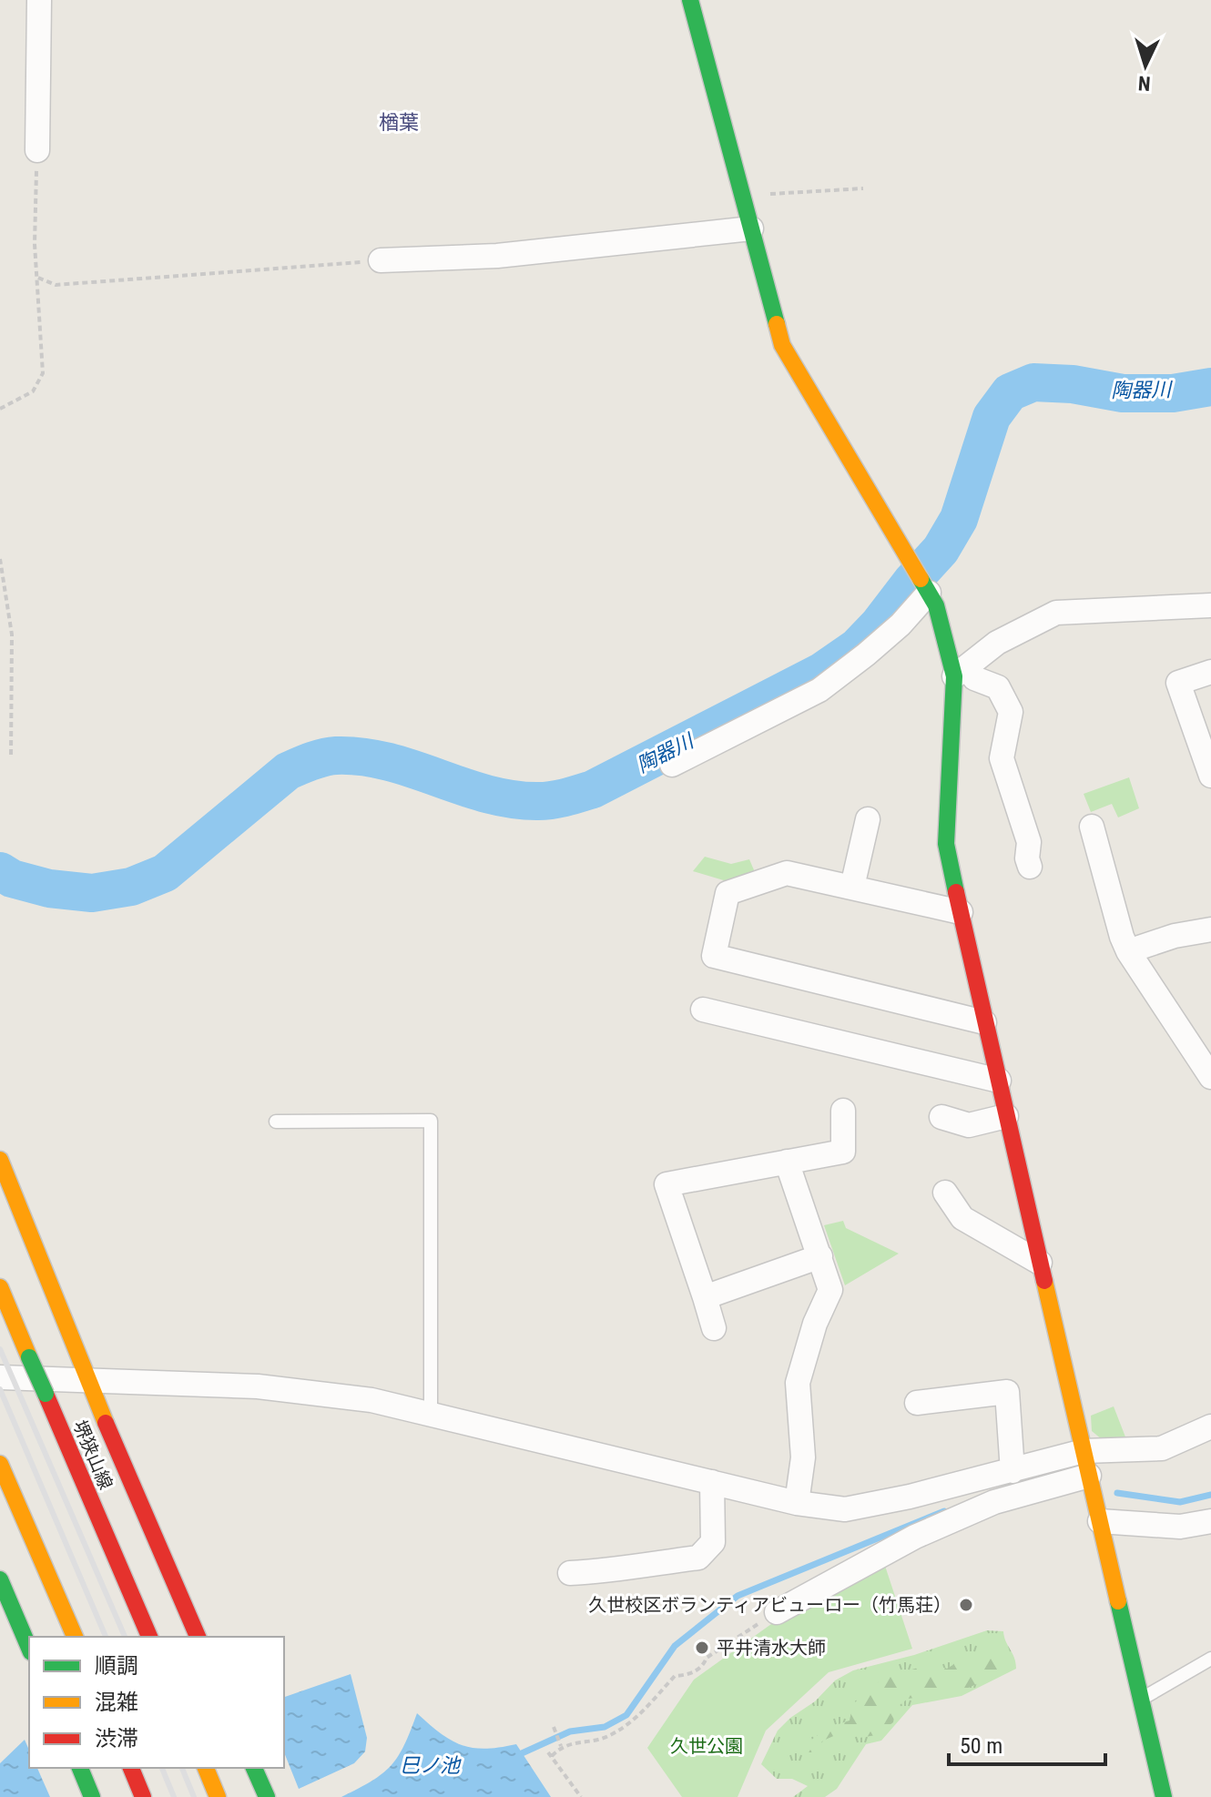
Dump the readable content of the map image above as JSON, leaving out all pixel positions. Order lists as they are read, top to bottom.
{
  "streets": {
    "street": ["堺狭山線"]
  },
  "districts": ["楢葉"],
  "water": ["陶器川", "巳ノ池"],
  "parks": ["久世公園"],
  "places": ["久世校区ボランティアビューロー（竹馬荘）", "平井清水大師"],
  "legend": ["順調", "混雑", "渋滞"],
  "scale_bar": "50 m",
  "north": "bottom"
}
